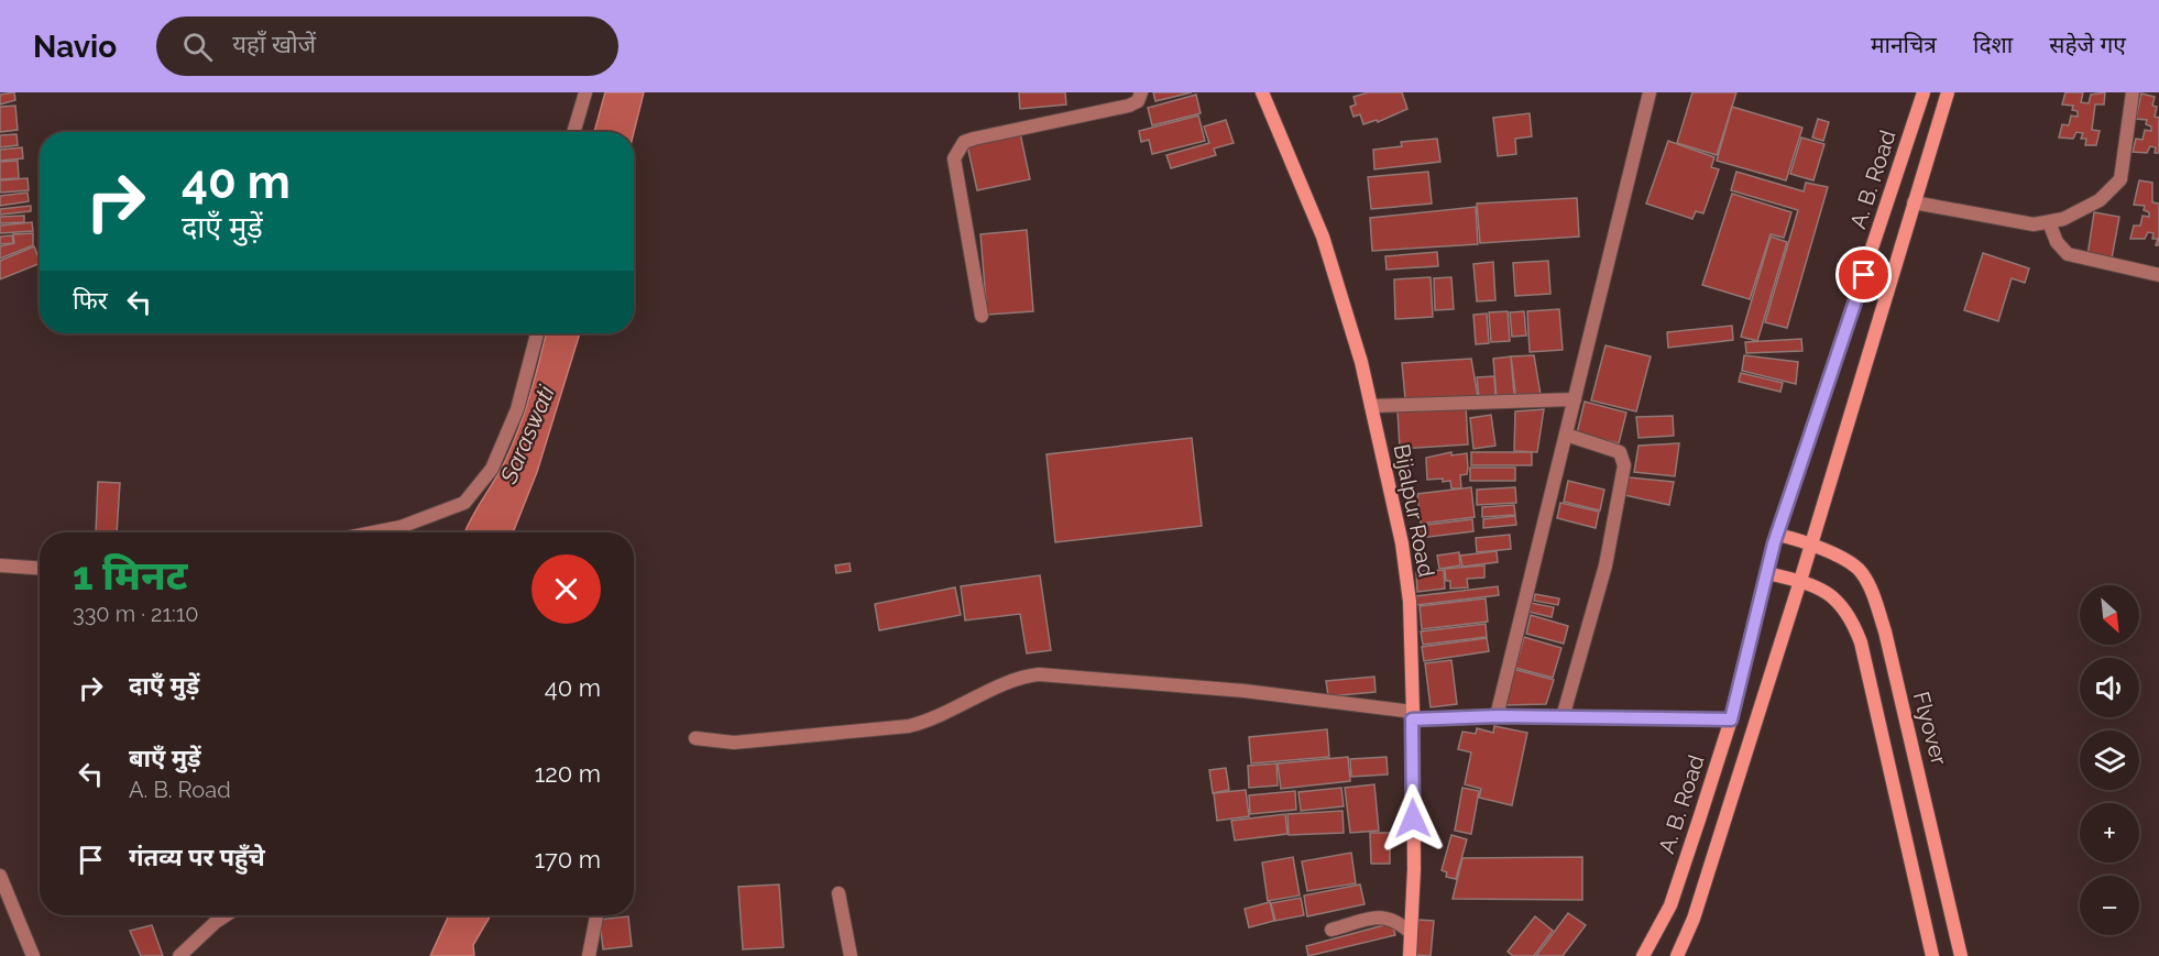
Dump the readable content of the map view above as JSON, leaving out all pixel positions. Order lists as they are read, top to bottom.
{
  "streets": {
    "main road": ["A. B. Road", "Bijalpur Road", "Flyover"]
  },
  "crossings": [
    ["A. B. Road", "Flyover"]
  ],
  "water": ["Saraswati"],
  "north": "bottom right",
  "page": {
    "header": "Navio",
    "search": "यहाँ खोजें",
    "nav": ["मानचित्र", "दिशा", "सहेजे गए"],
    "turn": ["40 m", "दाएँ मुड़ें"],
    "then": "फिर",
    "heading": ["1 मिनट", "330 m · 21:10"],
    "map_buttons": ["+", "−"],
    "list": [
      {
        "name": "दाएँ मुड़ें",
        "value": "40 m"
      },
      {
        "name": "बाएँ मुड़ें",
        "note": "A. B. Road",
        "value": "120 m"
      },
      {
        "name": "गंतव्य पर पहुँचे",
        "value": "170 m"
      }
    ]
  }
}
